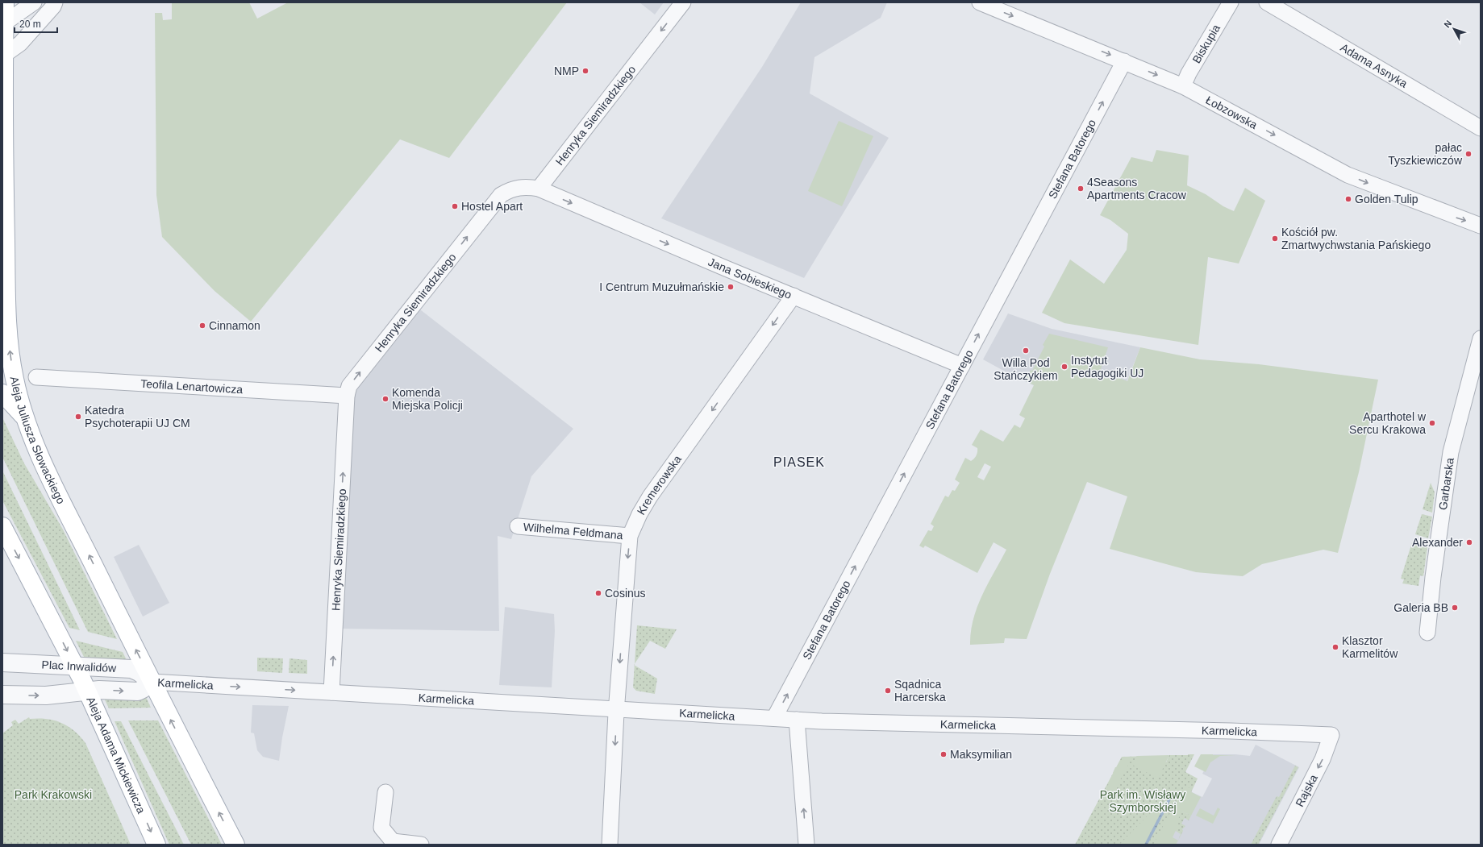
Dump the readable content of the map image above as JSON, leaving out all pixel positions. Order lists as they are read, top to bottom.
{
  "streets": {
    "main road": ["Aleja Juliusza Słowackiego", "Aleja Adama Mickiewicza"],
    "street": [
      "Biskupia",
      "Adama Asnyka",
      "Łobzowska",
      "Henryka Siemiradzkiego",
      "Stefana Batorego",
      "Jana Sobieskiego",
      "Teofila Lenartowicza",
      "Garbarska",
      "Kremerowska",
      "Wilhelma Feldmana",
      "Plac Inwalidów",
      "Karmelicka",
      "Rajska"
    ]
  },
  "crossings": [
    ["Biskupia", "Łobzowska"],
    ["Łobzowska", "Stefana Batorego"],
    ["Henryka Siemiradzkiego", "Jana Sobieskiego"],
    ["Henryka Siemiradzkiego", "Teofila Lenartowicza"],
    ["Henryka Siemiradzkiego", "Karmelicka"],
    ["Stefana Batorego", "Jana Sobieskiego"],
    ["Stefana Batorego", "Karmelicka"],
    ["Jana Sobieskiego", "Kremerowska"],
    ["Aleja Juliusza Słowackiego", "Plac Inwalidów"],
    ["Aleja Juliusza Słowackiego", "Karmelicka"],
    ["Kremerowska", "Wilhelma Feldmana"],
    ["Kremerowska", "Karmelicka"],
    ["Plac Inwalidów", "Karmelicka"],
    ["Plac Inwalidów", "Aleja Adama Mickiewicza"],
    ["Karmelicka", "Aleja Adama Mickiewicza"],
    ["Karmelicka", "Rajska"]
  ],
  "one_way": [
    "Łobzowska",
    "Stefana Batorego",
    "Jana Sobieskiego",
    "Kremerowska",
    "Rajska"
  ],
  "districts": ["PIASEK"],
  "parks": ["Park Krakowski", "Park im. Wisławy Szymborskiej"],
  "places": [
    "NMP",
    "pałac Tyszkiewiczów",
    "4Seasons Apartments Cracow",
    "Golden Tulip",
    "Hostel Apart",
    "Kościół pw. Zmartwychwstania Pańskiego",
    "I Centrum Muzułmańskie",
    "Cinnamon",
    "Willa Pod Stańczykiem",
    "Instytut Pedagogiki UJ",
    "Komenda Miejska Policji",
    "Katedra Psychoterapii UJ CM",
    "Aparthotel w Sercu Krakowa",
    "Alexander",
    "Cosinus",
    "Galeria BB",
    "Klasztor Karmelitów",
    "Sqadnica Harcerska",
    "Maksymilian"
  ],
  "scale_bar": "20 m",
  "north": "top left"
}
